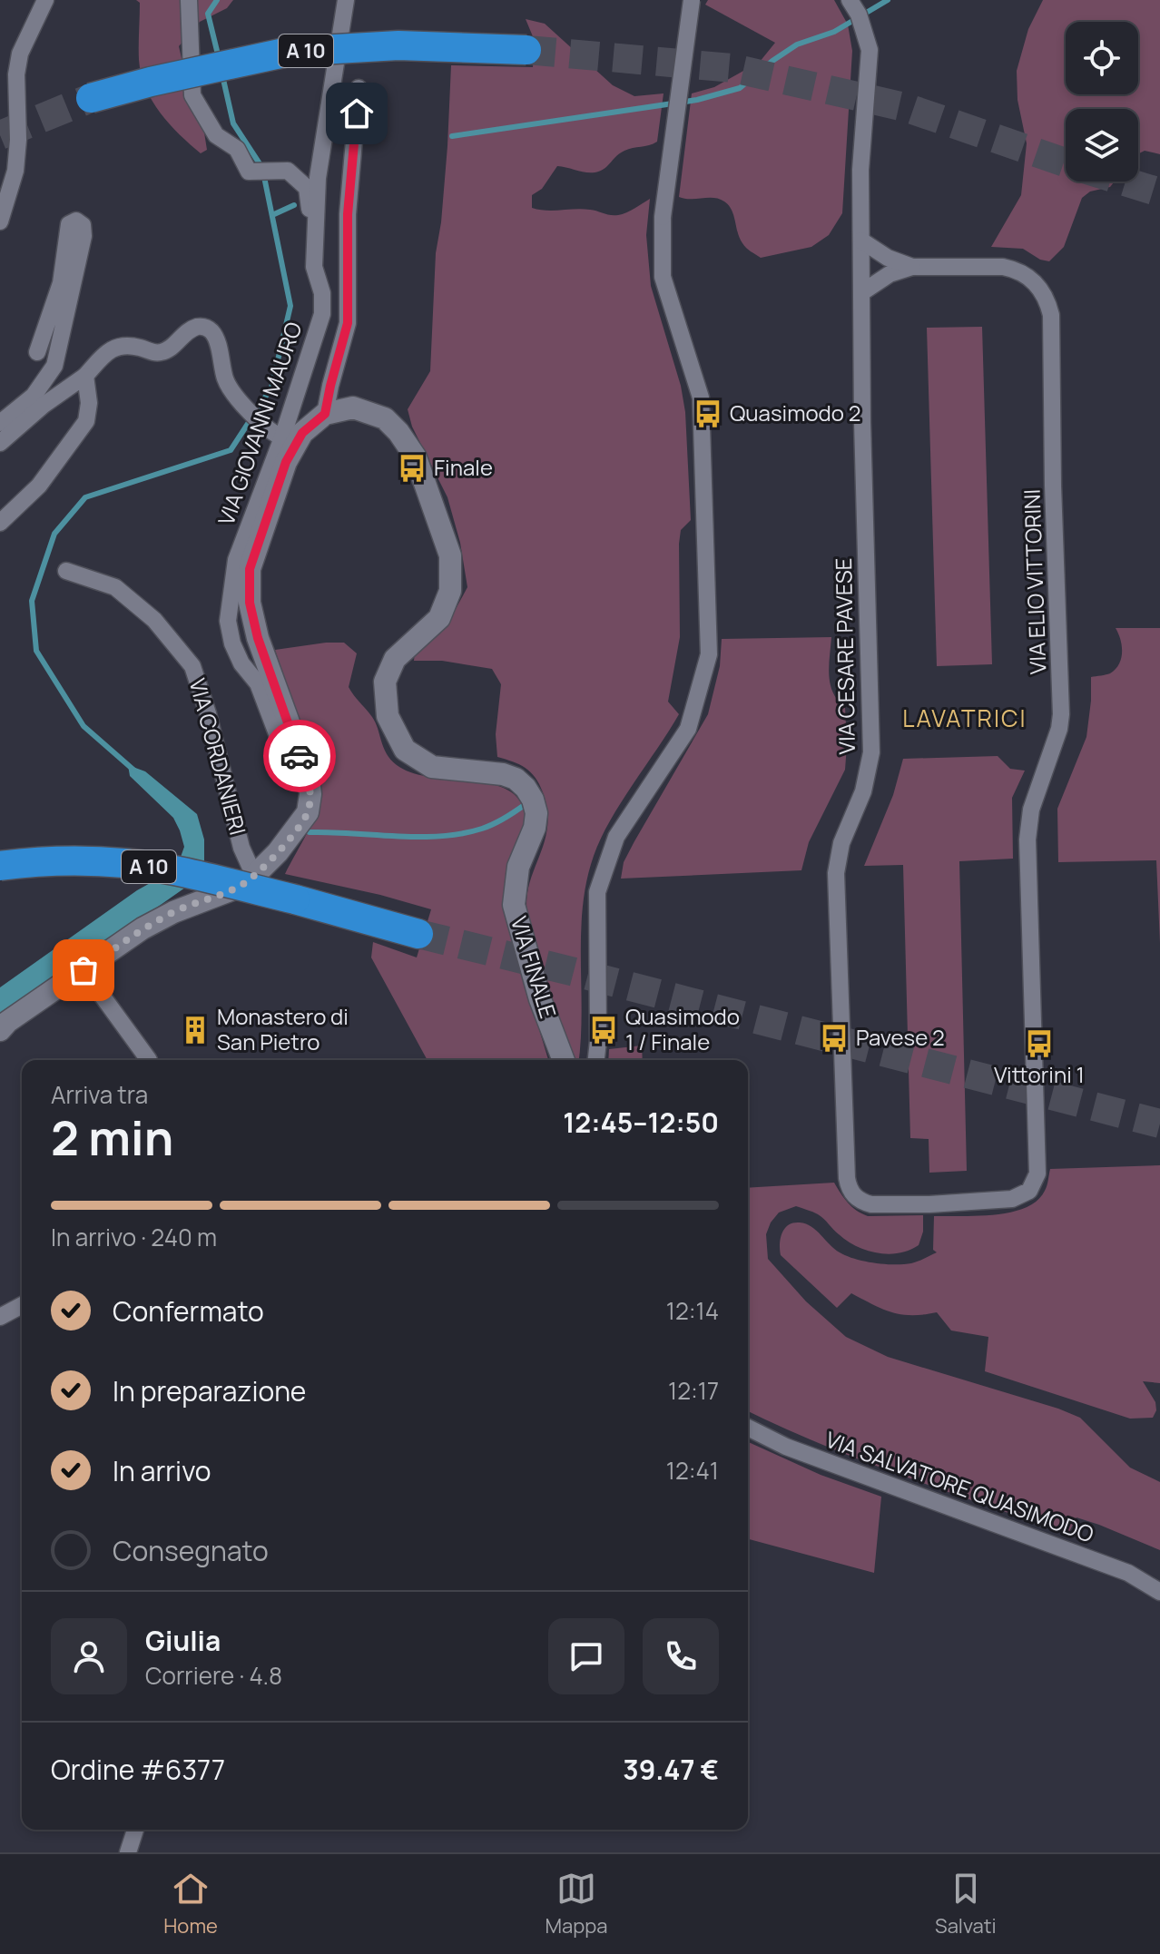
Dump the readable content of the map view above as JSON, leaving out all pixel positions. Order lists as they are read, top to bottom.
{
  "streets": {
    "highway": ["A 10"],
    "street": [
      "VIA GIOVANNI MAURO",
      "VIA ELIO VITTORINI",
      "VIA CESARE PAVESE",
      "VIA CORDANIERI",
      "VIA FINALE",
      "VIA SALVATORE QUASIMODO"
    ]
  },
  "crossings": [
    ["VIA ELIO VITTORINI", "VIA CESARE PAVESE"]
  ],
  "districts": ["LAVATRICI"],
  "places": {
    "bus stop": [
      "Quasimodo 2",
      "Finale",
      "Quasimodo 1 / Finale",
      "Pavese 2",
      "Vittorini 1"
    ],
    "building": ["Monastero di San Pietro"]
  },
  "page": {
    "heading": ["2 min", "Arriva tra", "12:45–12:50"],
    "panel": [
      "Giulia",
      "Corriere · 4.8",
      "Ordine #6377",
      "39.47 €"
    ],
    "bar": "In arrivo · 240 m",
    "list": [
      ["Confermato", "12:14"],
      ["In preparazione", "12:17"],
      ["In arrivo", "12:41"],
      "Consegnato"
    ],
    "tabs": ["Home", "Mappa", "Salvati"]
  }
}
